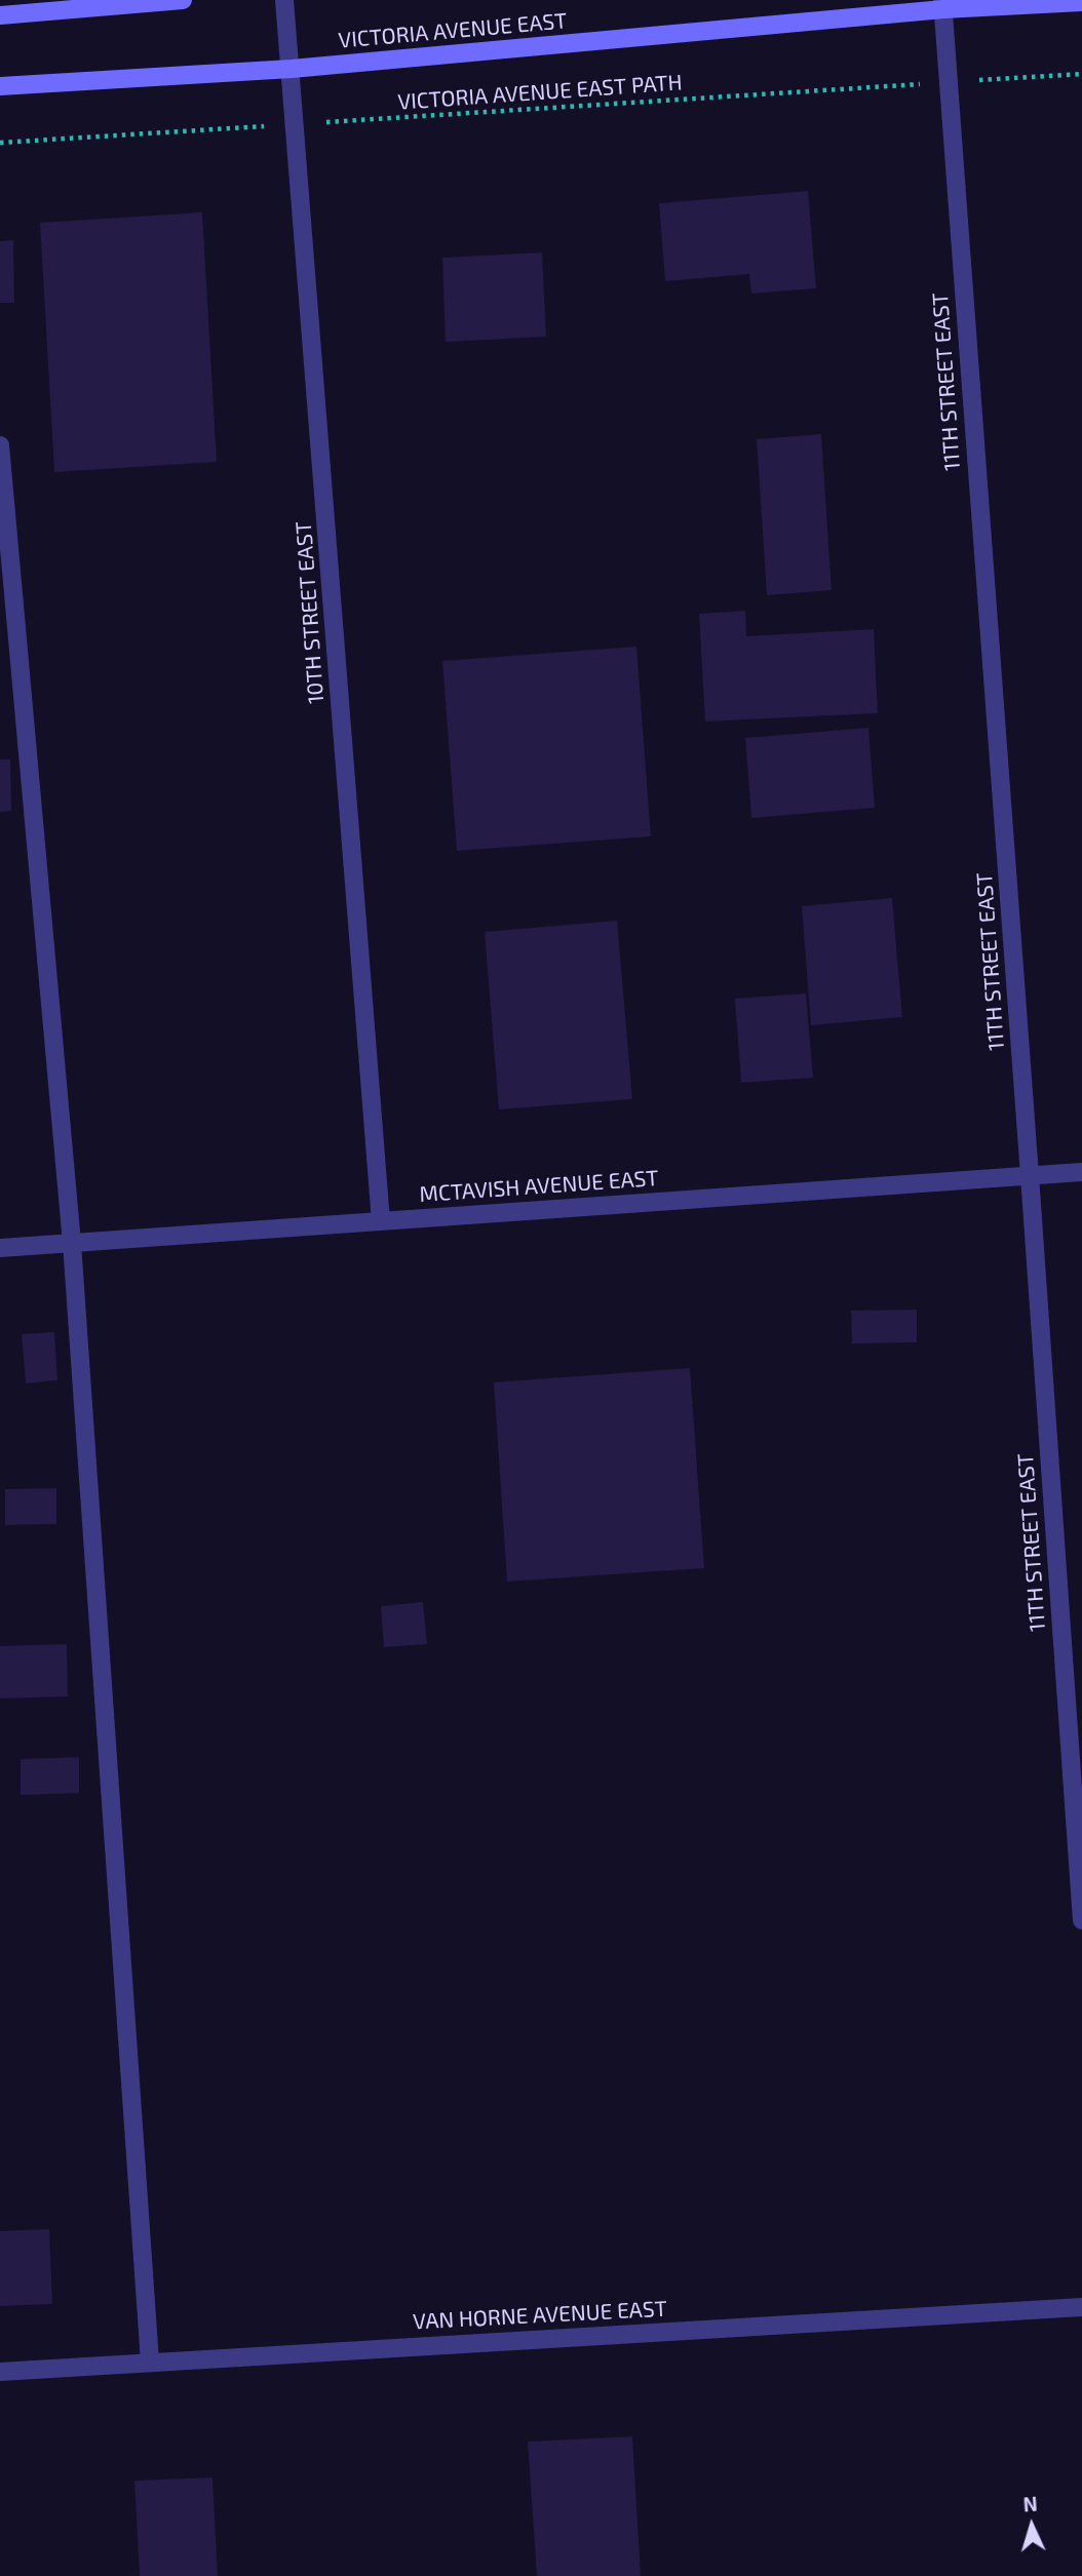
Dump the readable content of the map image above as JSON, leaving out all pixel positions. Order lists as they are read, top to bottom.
{
  "streets": {
    "main road": ["VICTORIA AVENUE EAST"],
    "street": [
      "11TH STREET EAST",
      "10TH STREET EAST",
      "MCTAVISH AVENUE EAST",
      "VAN HORNE AVENUE EAST"
    ],
    "path": ["VICTORIA AVENUE EAST PATH"]
  },
  "crossings": [
    ["VICTORIA AVENUE EAST", "11TH STREET EAST"],
    ["VICTORIA AVENUE EAST", "10TH STREET EAST"],
    ["VICTORIA AVENUE EAST PATH", "11TH STREET EAST"],
    ["VICTORIA AVENUE EAST PATH", "10TH STREET EAST"],
    ["11TH STREET EAST", "MCTAVISH AVENUE EAST"],
    ["10TH STREET EAST", "MCTAVISH AVENUE EAST"]
  ],
  "north": "top"
}
